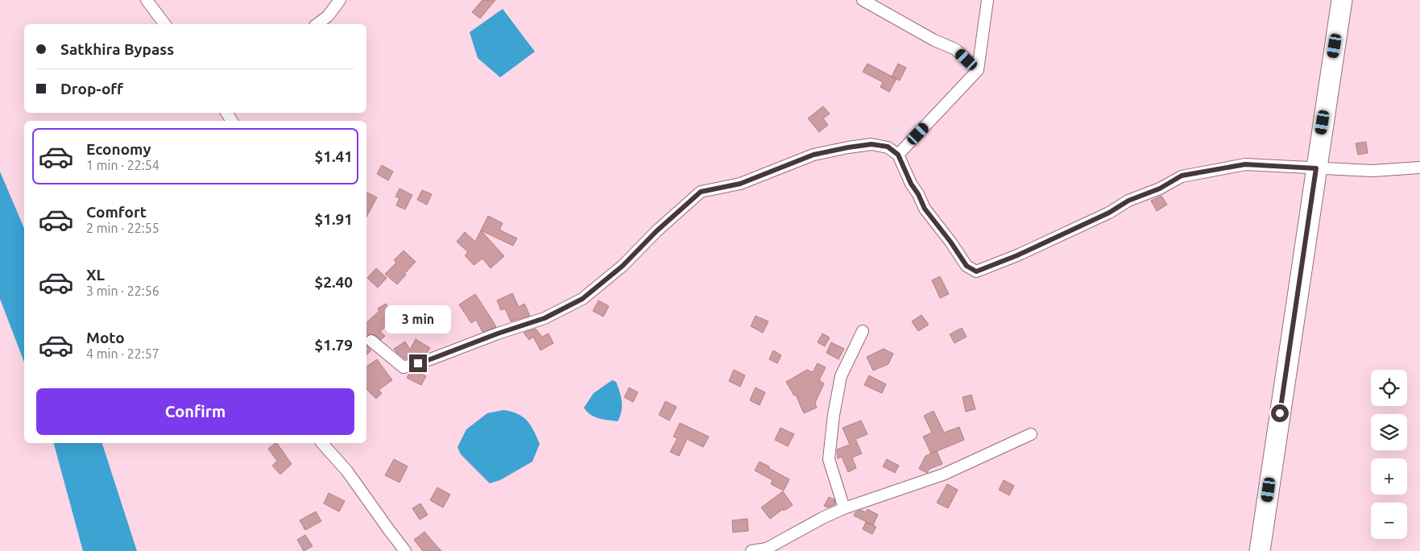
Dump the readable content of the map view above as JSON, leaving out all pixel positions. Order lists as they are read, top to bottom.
{
  "page": {
    "banner": ["Satkhira Bypass", "Drop-off"],
    "list": [
      {
        "name": "Economy",
        "note": "1 min · 22:54",
        "value": "$1.41"
      },
      {
        "name": "Comfort",
        "note": "2 min · 22:55",
        "value": "$1.91"
      },
      {
        "name": "XL",
        "note": "3 min · 22:56",
        "value": "$2.40"
      },
      {
        "name": "Moto",
        "note": "4 min · 22:57",
        "value": "$1.79"
      }
    ],
    "bubble": "3 min",
    "map_buttons": ["+", "−"],
    "buttons": "Confirm"
  }
}
